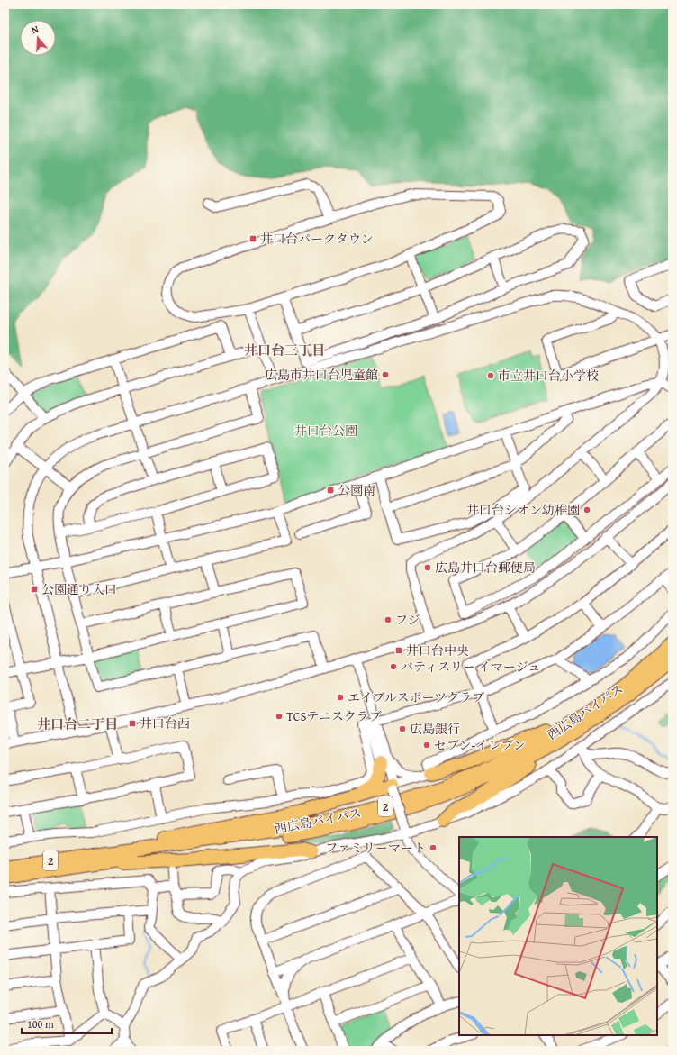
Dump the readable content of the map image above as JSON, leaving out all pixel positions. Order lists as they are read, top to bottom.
{
  "streets": {
    "highway": ["西広島バイパス", "2"]
  },
  "districts": ["井口台三丁目", "井口台二丁目"],
  "parks": ["井口台公園"],
  "places": {
    "transit": [
      "井口台パークタウン",
      "公園南",
      "公園通り入口",
      "井口台中央",
      "井口台西"
    ],
    "other": [
      "広島市井口台児童館",
      "市立井口台小学校",
      "井口台シオン幼稚園",
      "広島井口台郵便局",
      "フジ",
      "パティスリー イマージュ",
      "エイブルスポーツクラブ",
      "TCSテニスクラブ",
      "広島銀行",
      "セブン-イレブン",
      "ファミリーマート"
    ]
  },
  "scale_bar": "100 m",
  "north": "top"
}
